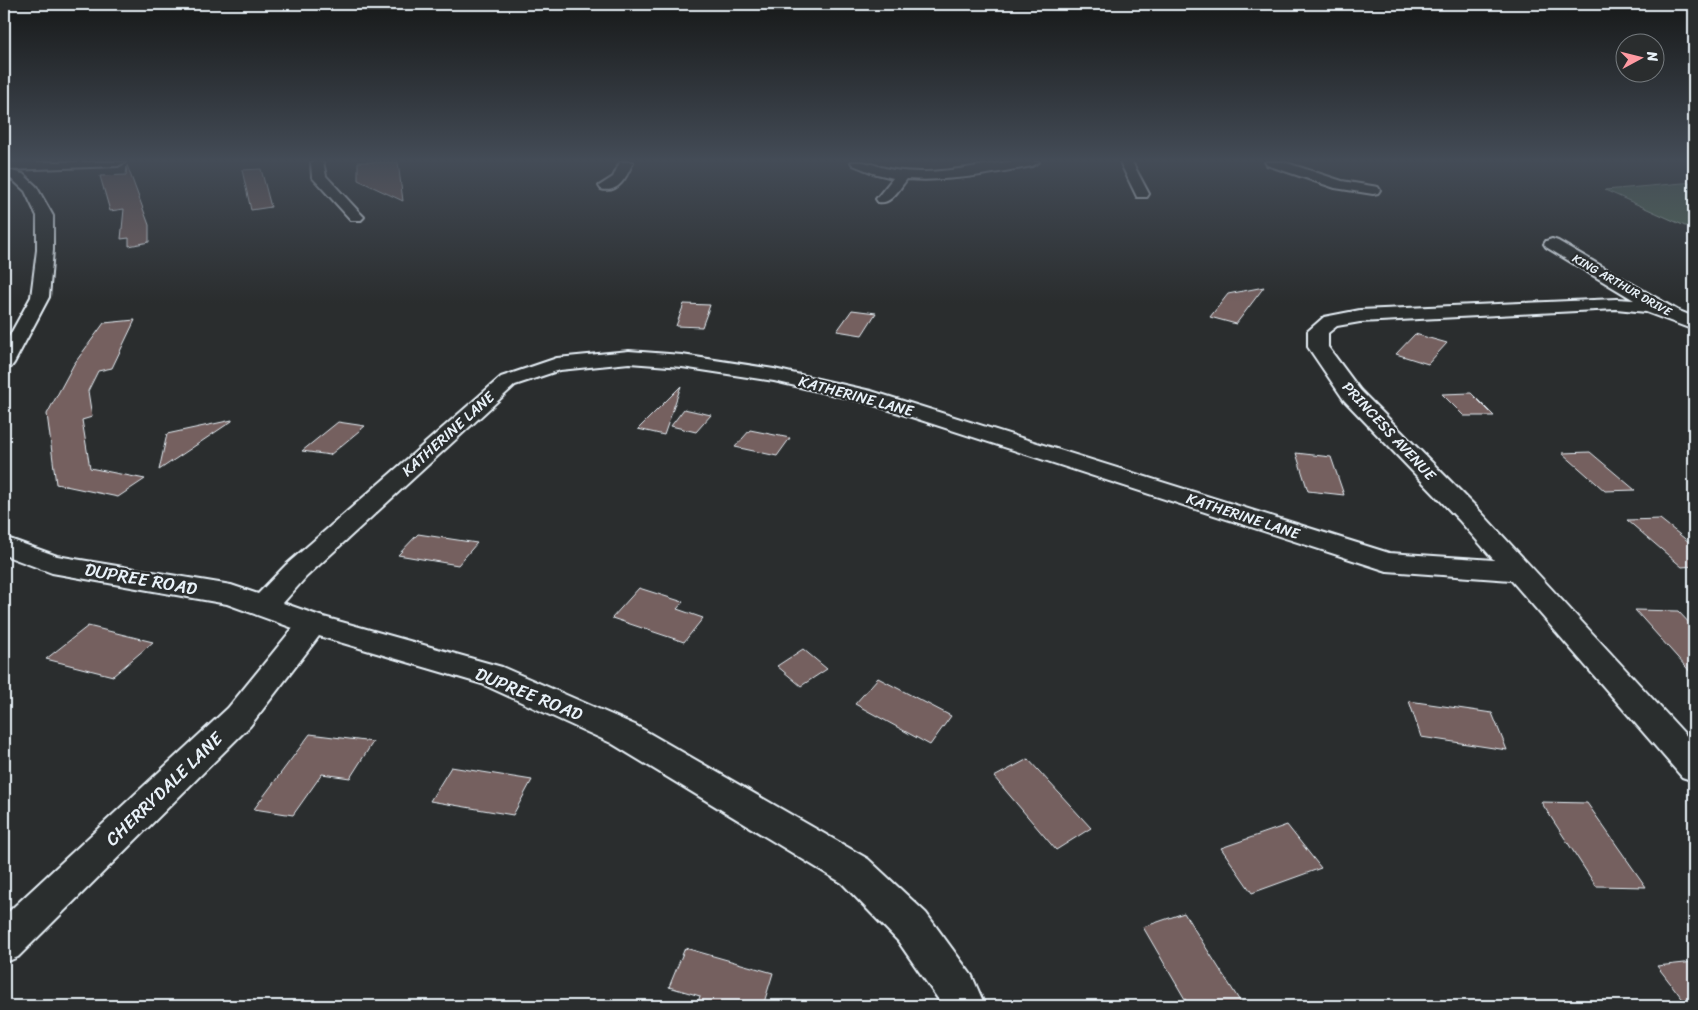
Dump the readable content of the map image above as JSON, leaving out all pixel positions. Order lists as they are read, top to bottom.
{
  "streets": {
    "street": [
      "KING ARTHUR DRIVE",
      "KATHERINE LANE",
      "PRINCESS AVENUE",
      "DUPREE ROAD",
      "CHERRYDALE LANE"
    ]
  },
  "crossings": [
    ["KING ARTHUR DRIVE", "PRINCESS AVENUE"],
    ["KATHERINE LANE", "PRINCESS AVENUE"],
    ["KATHERINE LANE", "DUPREE ROAD"],
    ["DUPREE ROAD", "CHERRYDALE LANE"]
  ],
  "north": "right"
}
